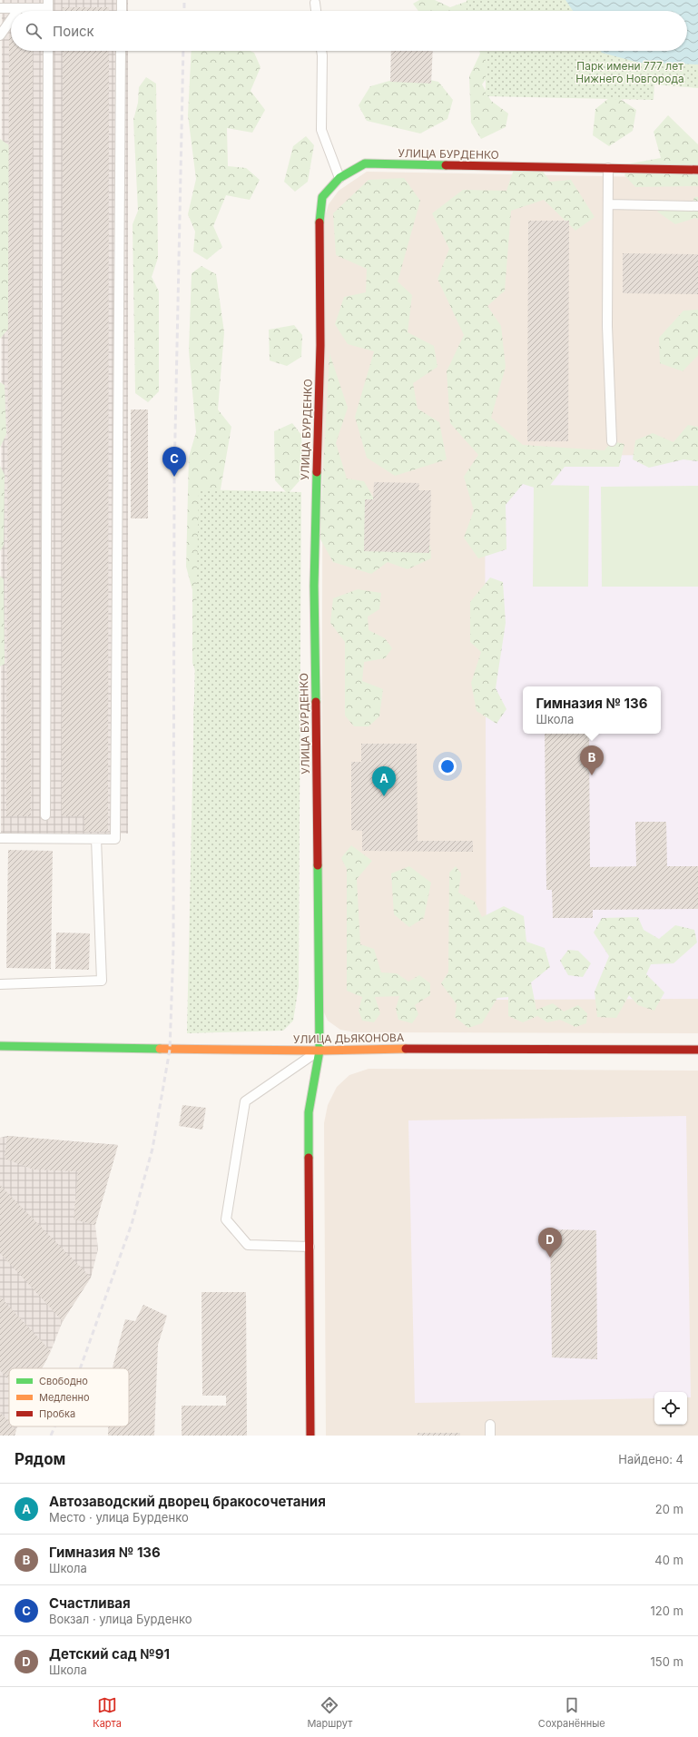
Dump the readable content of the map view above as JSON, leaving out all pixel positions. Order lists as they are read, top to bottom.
{
  "streets": {
    "street": ["УЛИЦА БУРДЕНКО", "УЛИЦА ДЬЯКОНОВА"]
  },
  "crossings": [
    ["УЛИЦА БУРДЕНКО", "УЛИЦА ДЬЯКОНОВА"]
  ],
  "parks": ["Парк имени 777 лет Нижнего Новгорода"],
  "legend": ["Свободно", "Медленно", "Пробка"],
  "page": {
    "search": "Поиск",
    "pins": [
      "C",
      "B",
      "A",
      "D"
    ],
    "popup": ["Гимназия № 136", "Школа"],
    "heading": ["Рядом", "Найдено: 4"],
    "list": [
      {
        "mark": "A",
        "name": "Автозаводский дворец бракосочетания",
        "note": "Место · улица Бурденко",
        "value": "20 m"
      },
      {
        "mark": "B",
        "name": "Гимназия № 136",
        "note": "Школа",
        "value": "40 m"
      },
      {
        "mark": "C",
        "name": "Счастливая",
        "note": "Вокзал · улица Бурденко",
        "value": "120 m"
      },
      {
        "mark": "D",
        "name": "Детский сад №91",
        "note": "Школа",
        "value": "150 m"
      }
    ],
    "nav": ["Карта", "Маршрут", "Сохранённые"]
  }
}
